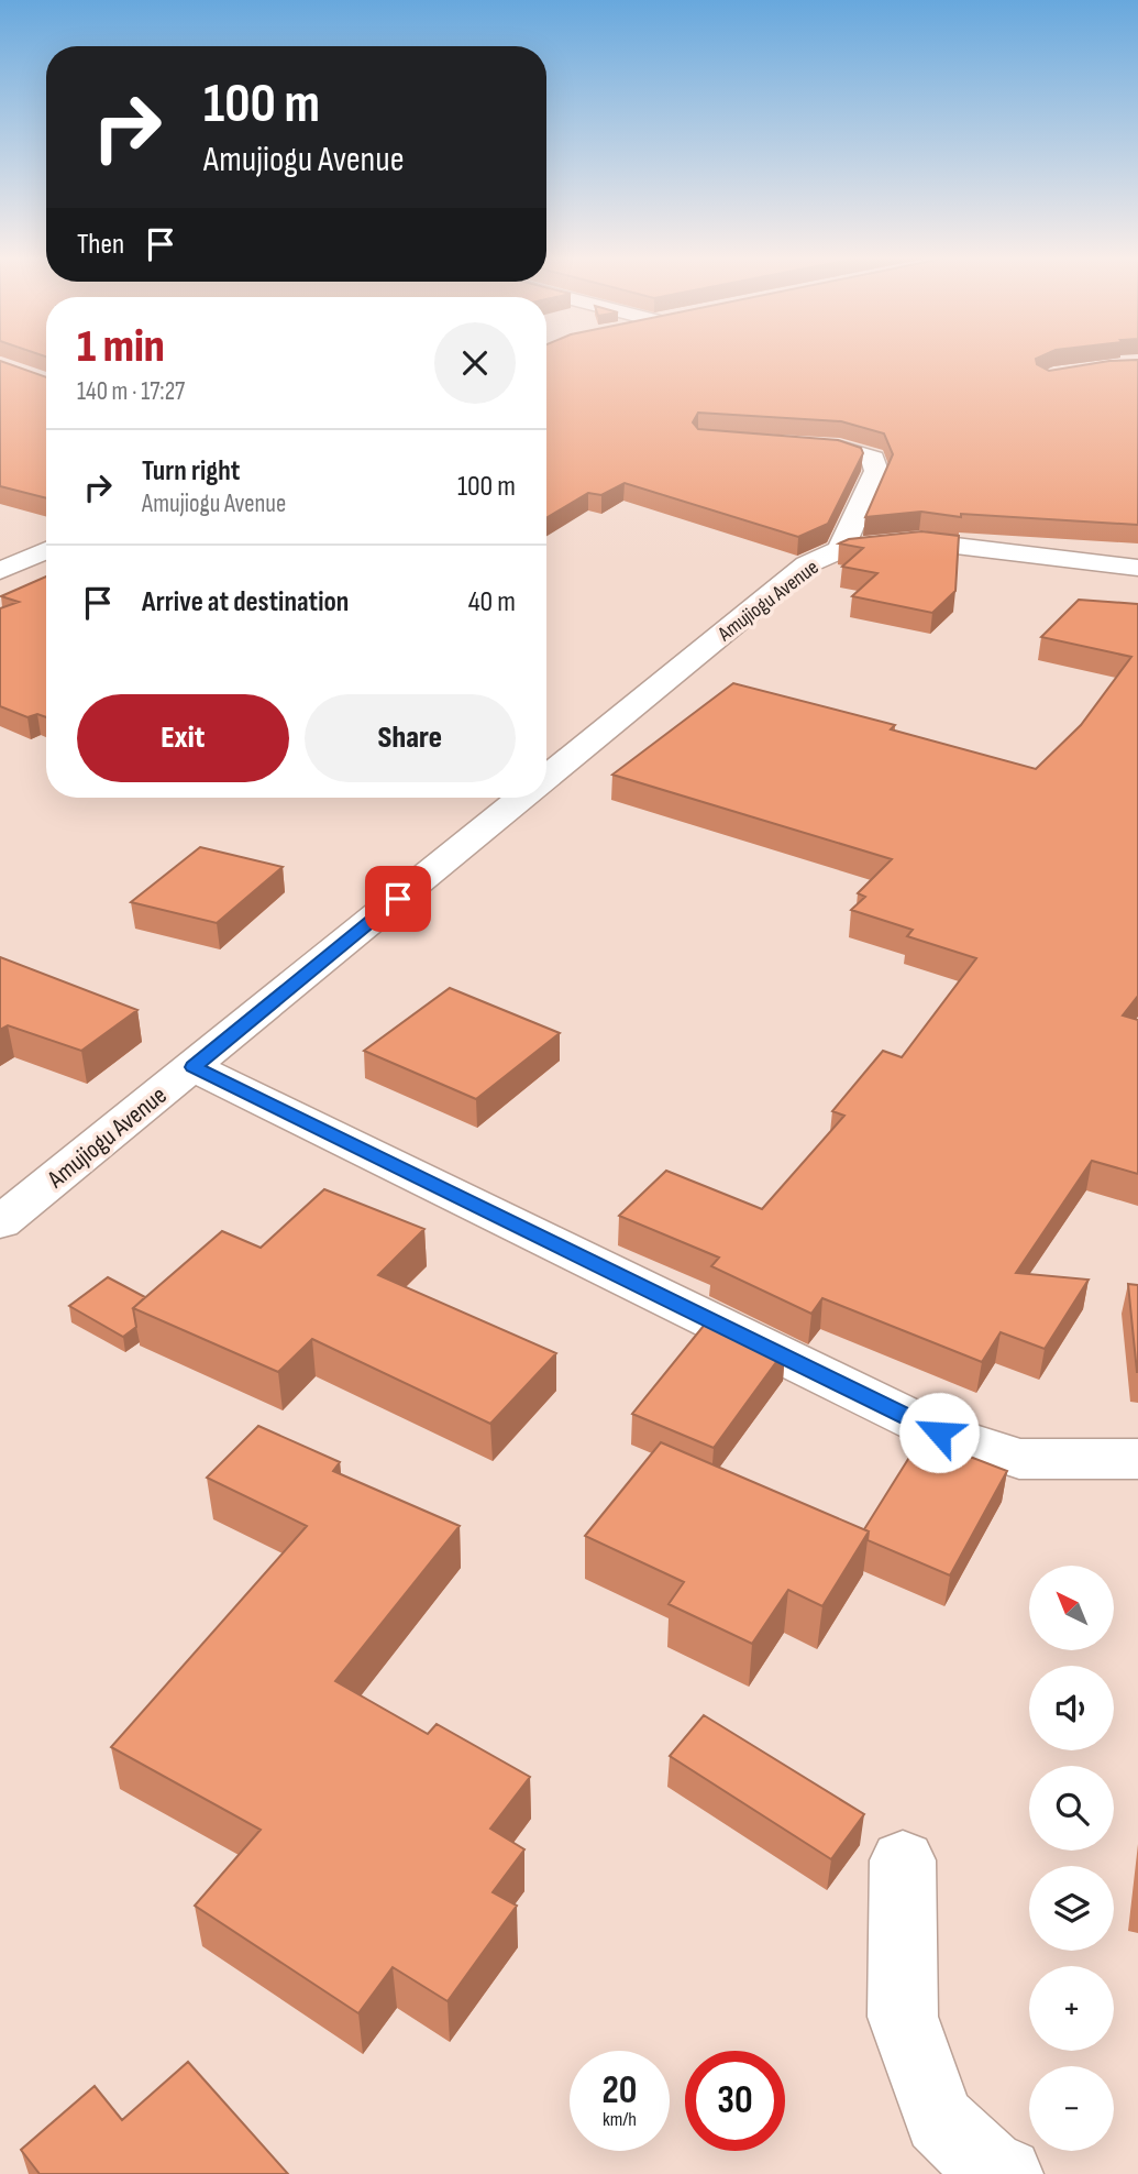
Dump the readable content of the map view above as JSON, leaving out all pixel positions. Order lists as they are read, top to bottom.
{
  "streets": {
    "street": ["Amujiogu Avenue"]
  },
  "north": "top left",
  "page": {
    "turn": ["100 m", "Amujiogu Avenue"],
    "then": "Then",
    "heading": ["1 min", "140 m · 17:27"],
    "list": [
      {
        "name": "Turn right",
        "note": "Amujiogu Avenue",
        "value": "100 m"
      },
      {
        "name": "Arrive at destination",
        "value": "40 m"
      }
    ],
    "buttons": ["Exit", "Share"],
    "map_buttons": ["+", "−"],
    "speed": "20 km/h",
    "limit": "30"
  }
}
